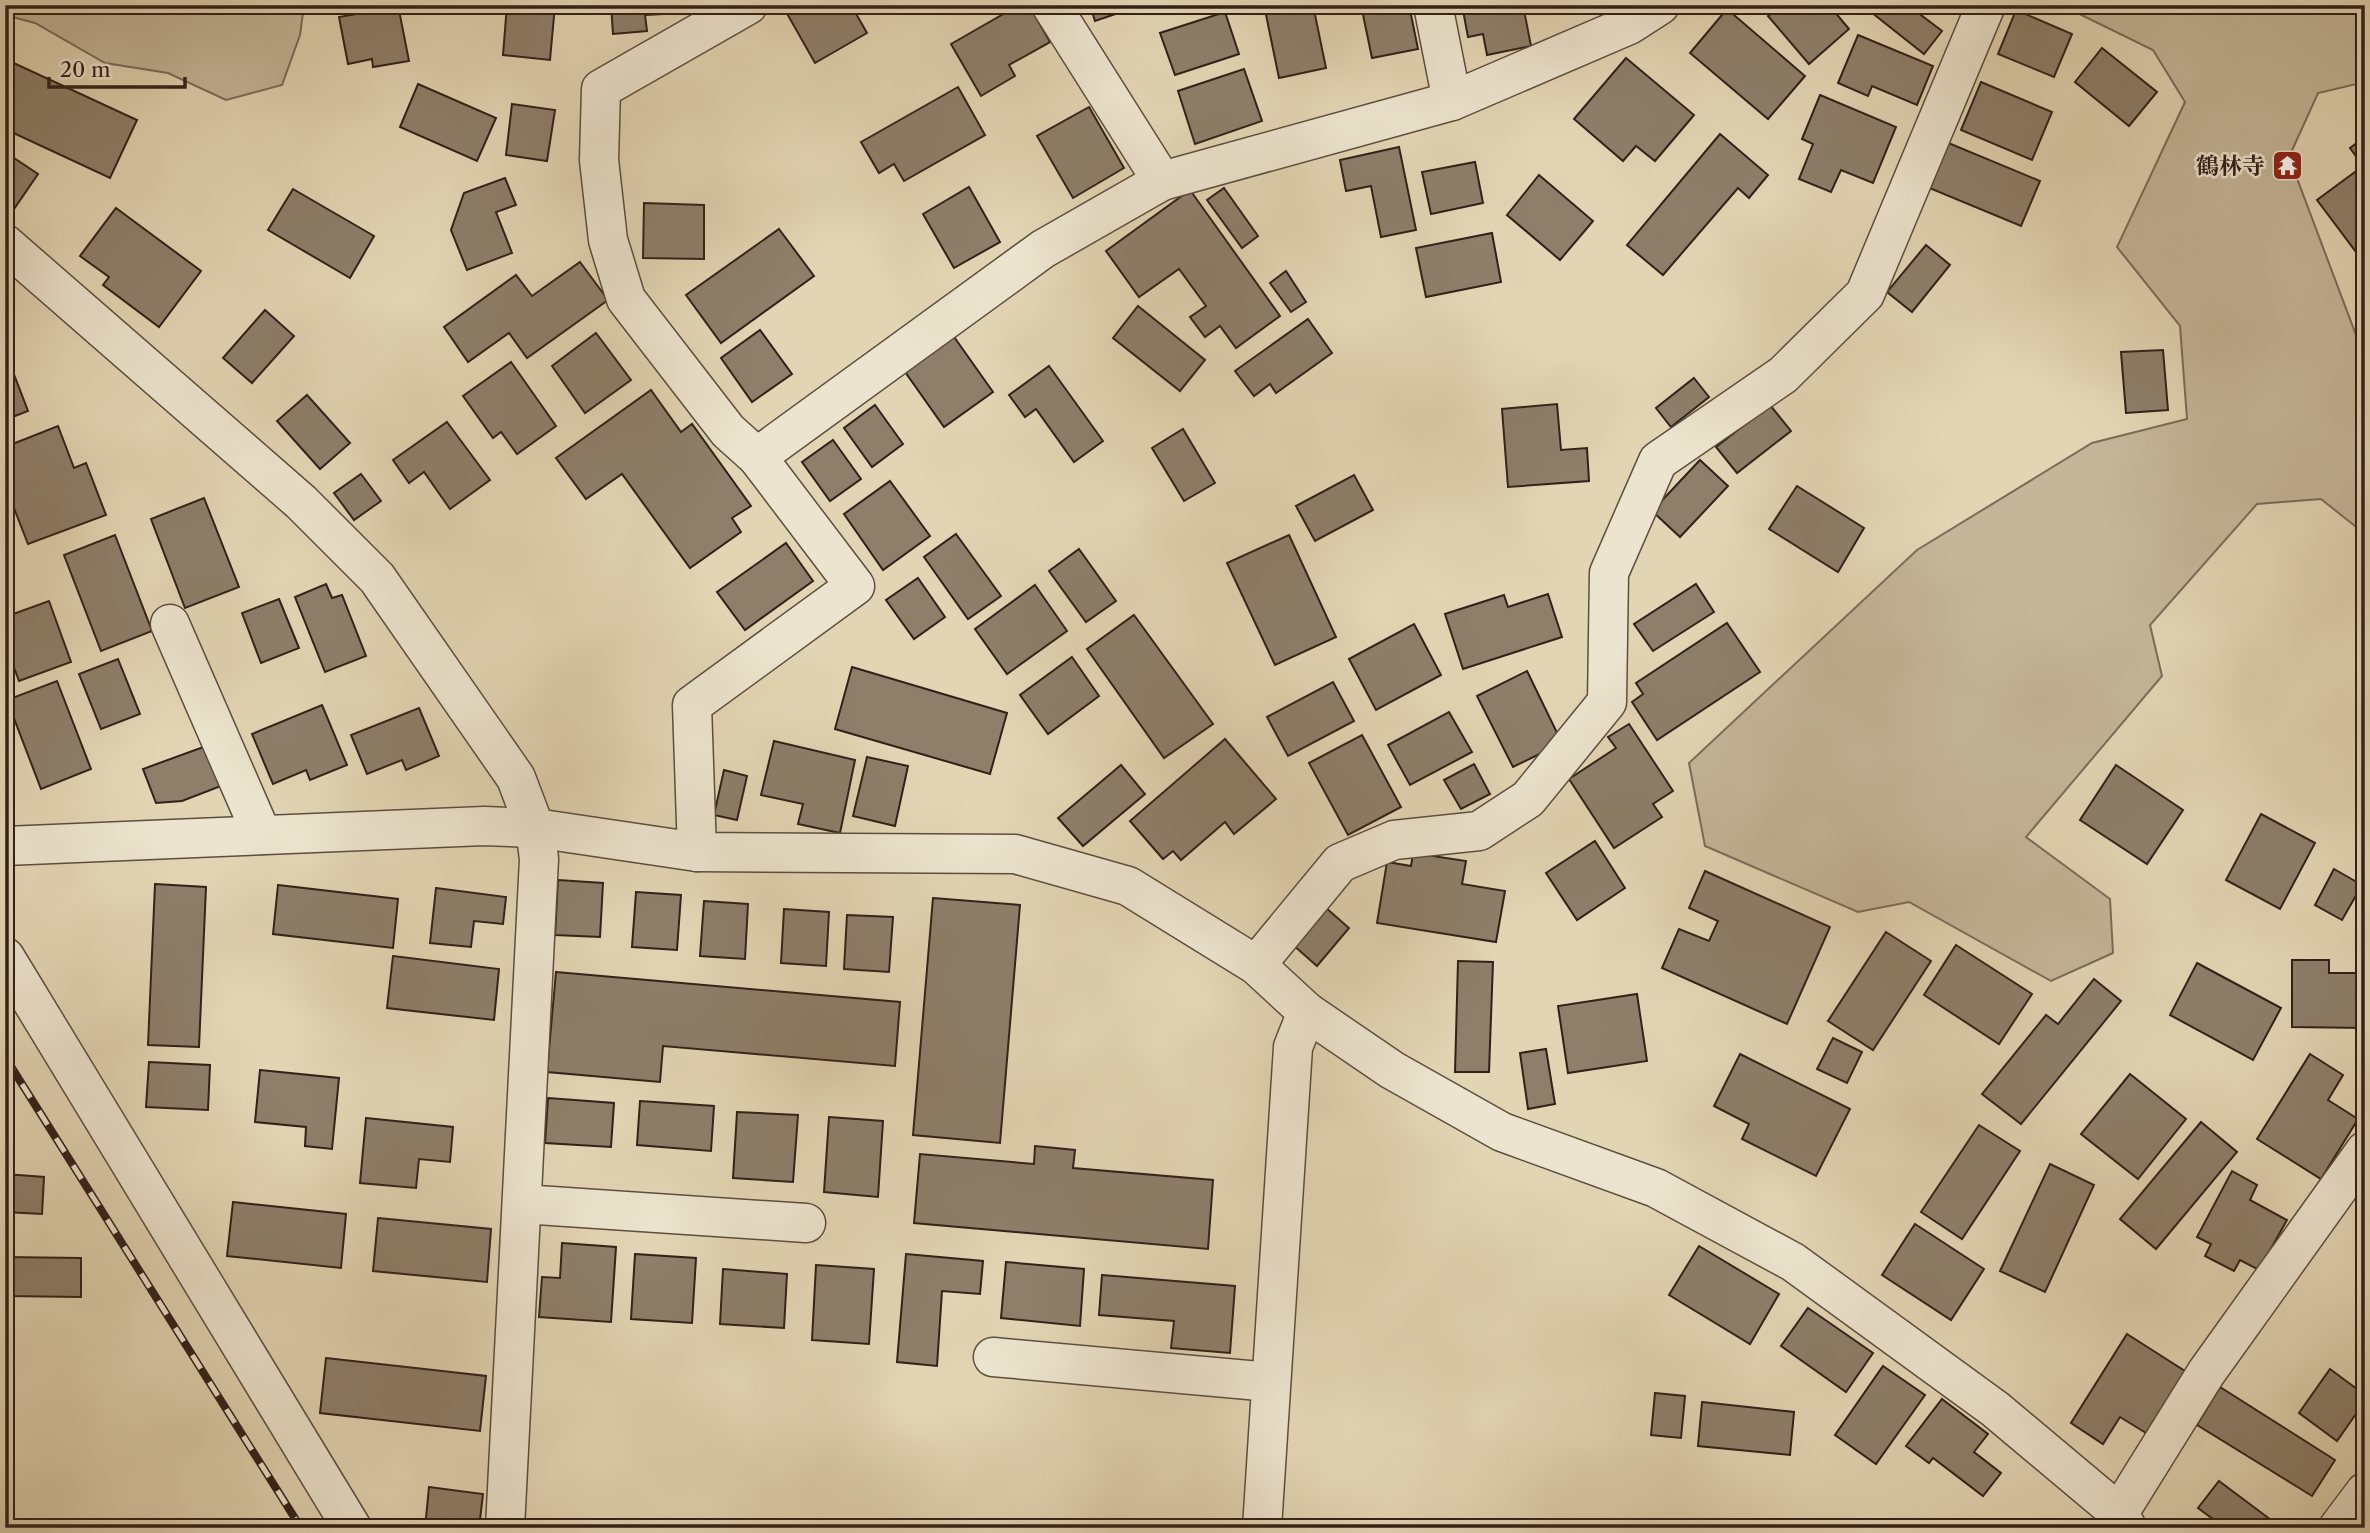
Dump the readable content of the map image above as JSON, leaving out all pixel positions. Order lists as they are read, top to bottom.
{
  "places": {
    "temple": ["鶴林寺"]
  },
  "scale_bar": "20 m"
}
